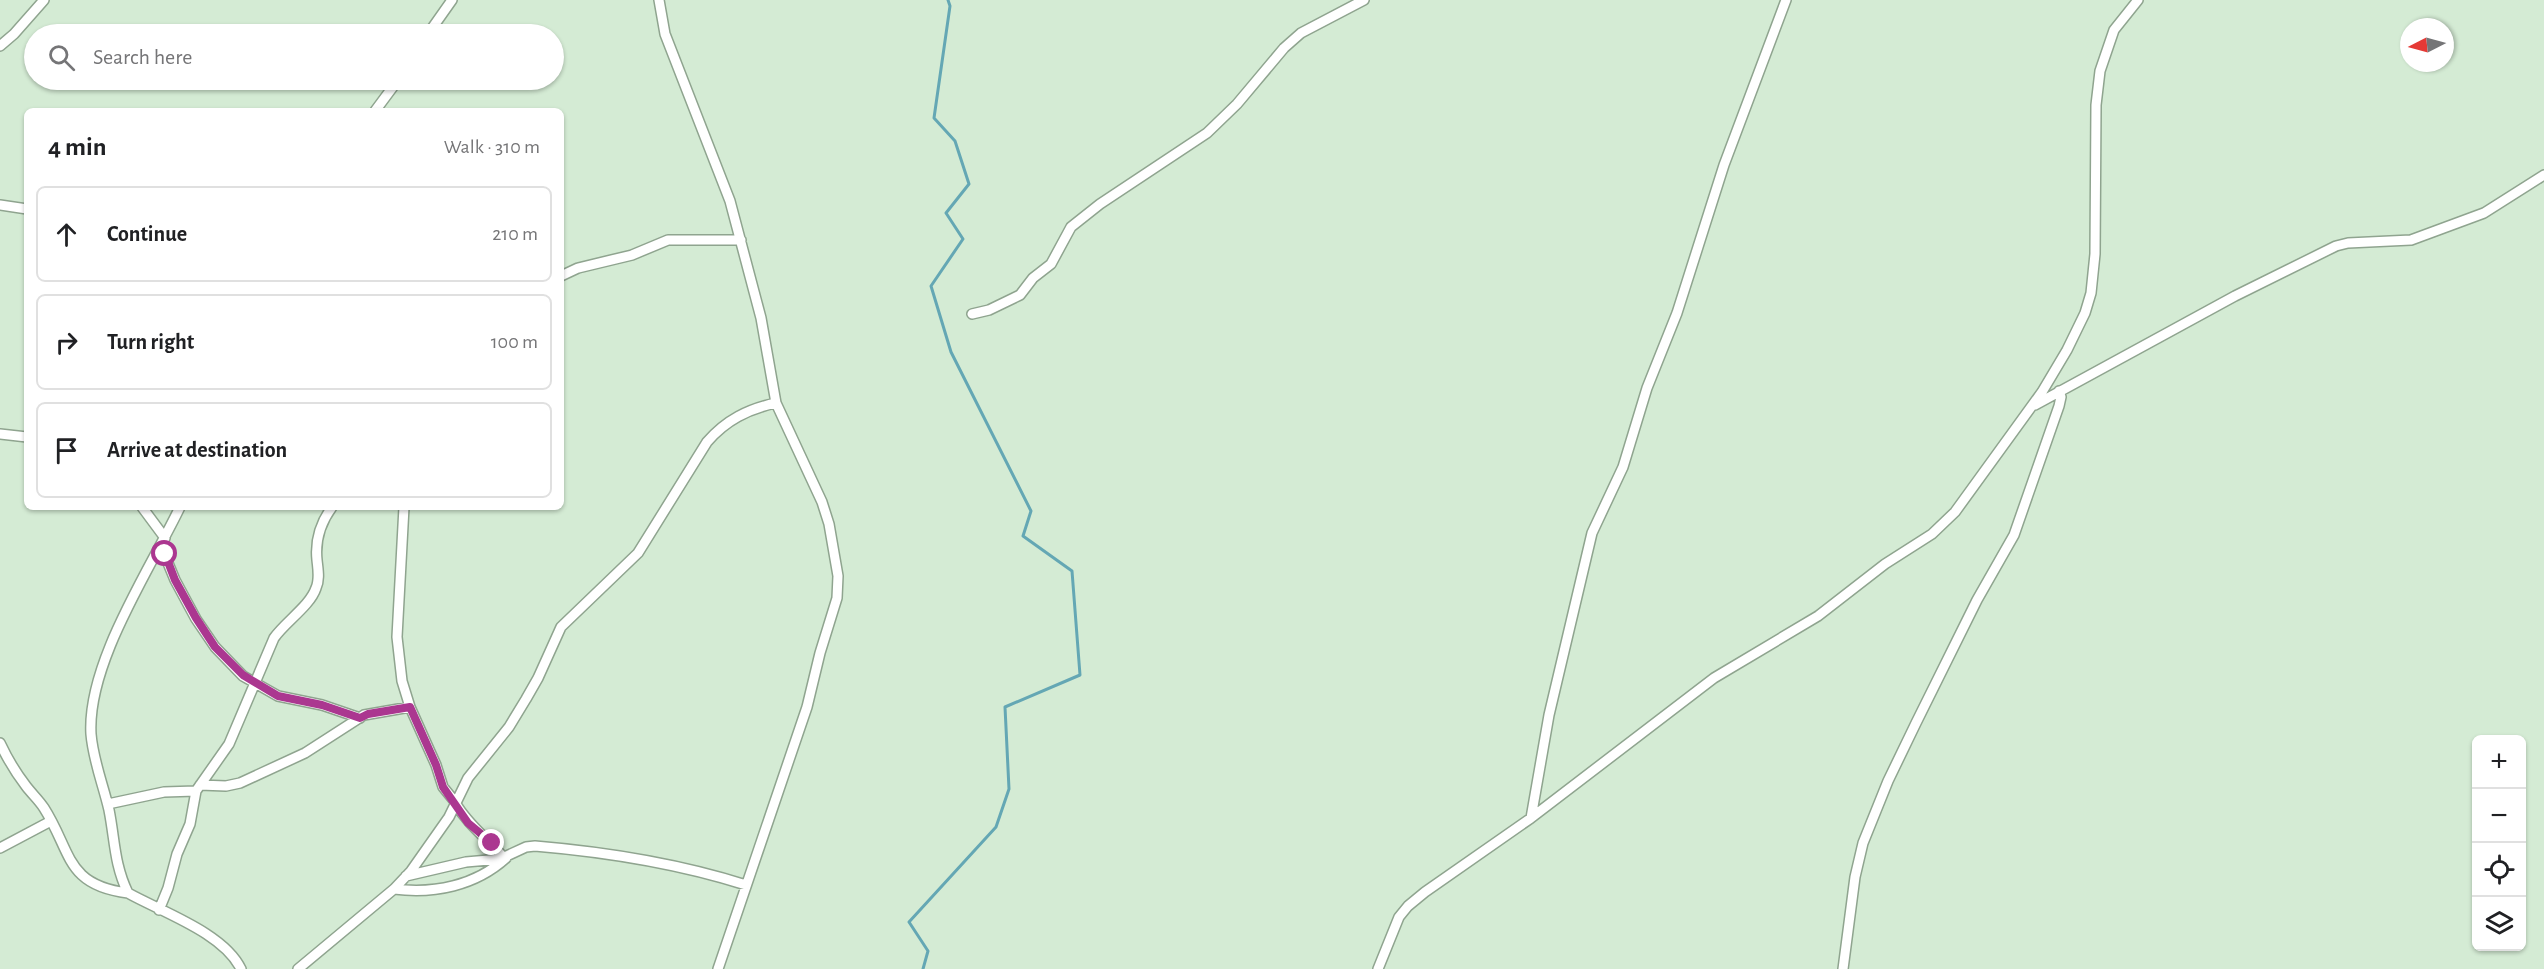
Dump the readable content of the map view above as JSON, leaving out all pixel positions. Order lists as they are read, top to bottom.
{
  "north": "left",
  "page": {
    "search": "Search here",
    "heading": ["4 min", "Walk · 310 m"],
    "list": [
      ["Continue", "210 m"],
      ["Turn right", "100 m"],
      "Arrive at destination"
    ],
    "map_buttons": ["+", "−"]
  }
}
